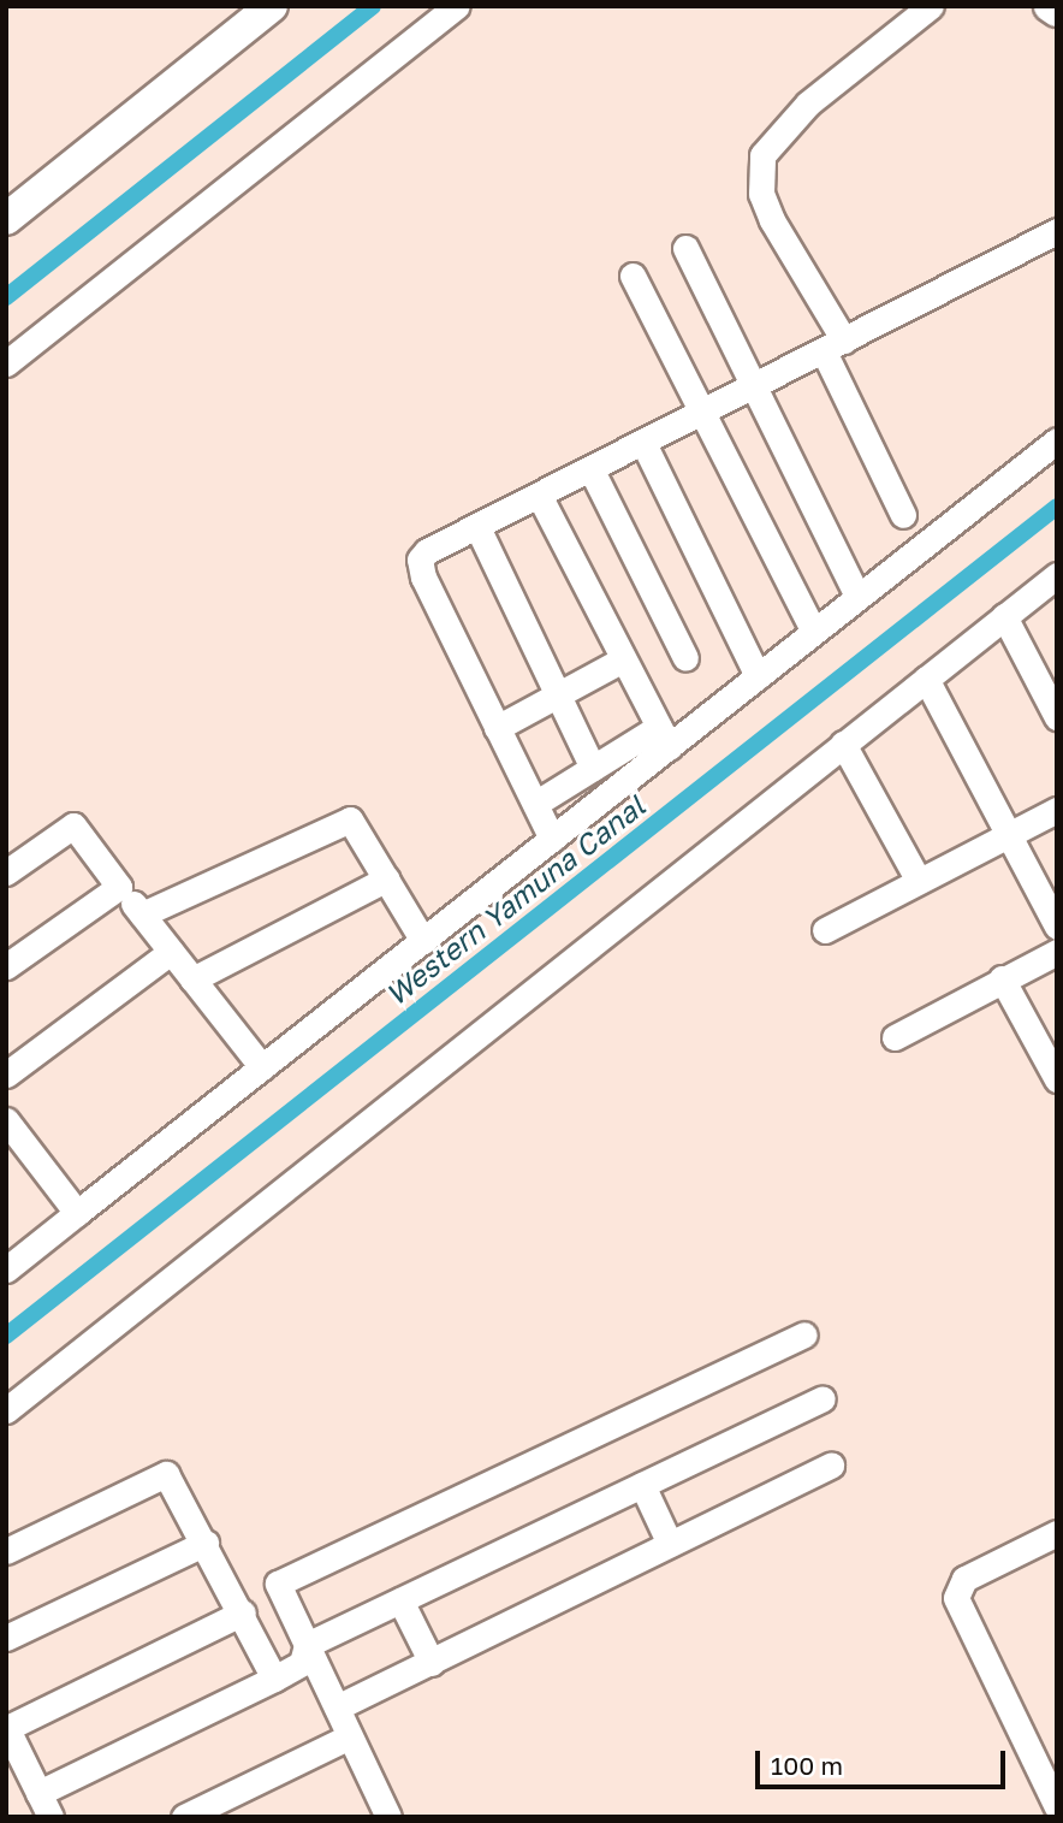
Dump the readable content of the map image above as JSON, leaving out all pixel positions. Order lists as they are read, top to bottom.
{
  "water": ["Western Yamuna Canal"],
  "scale_bar": "100 m"
}
